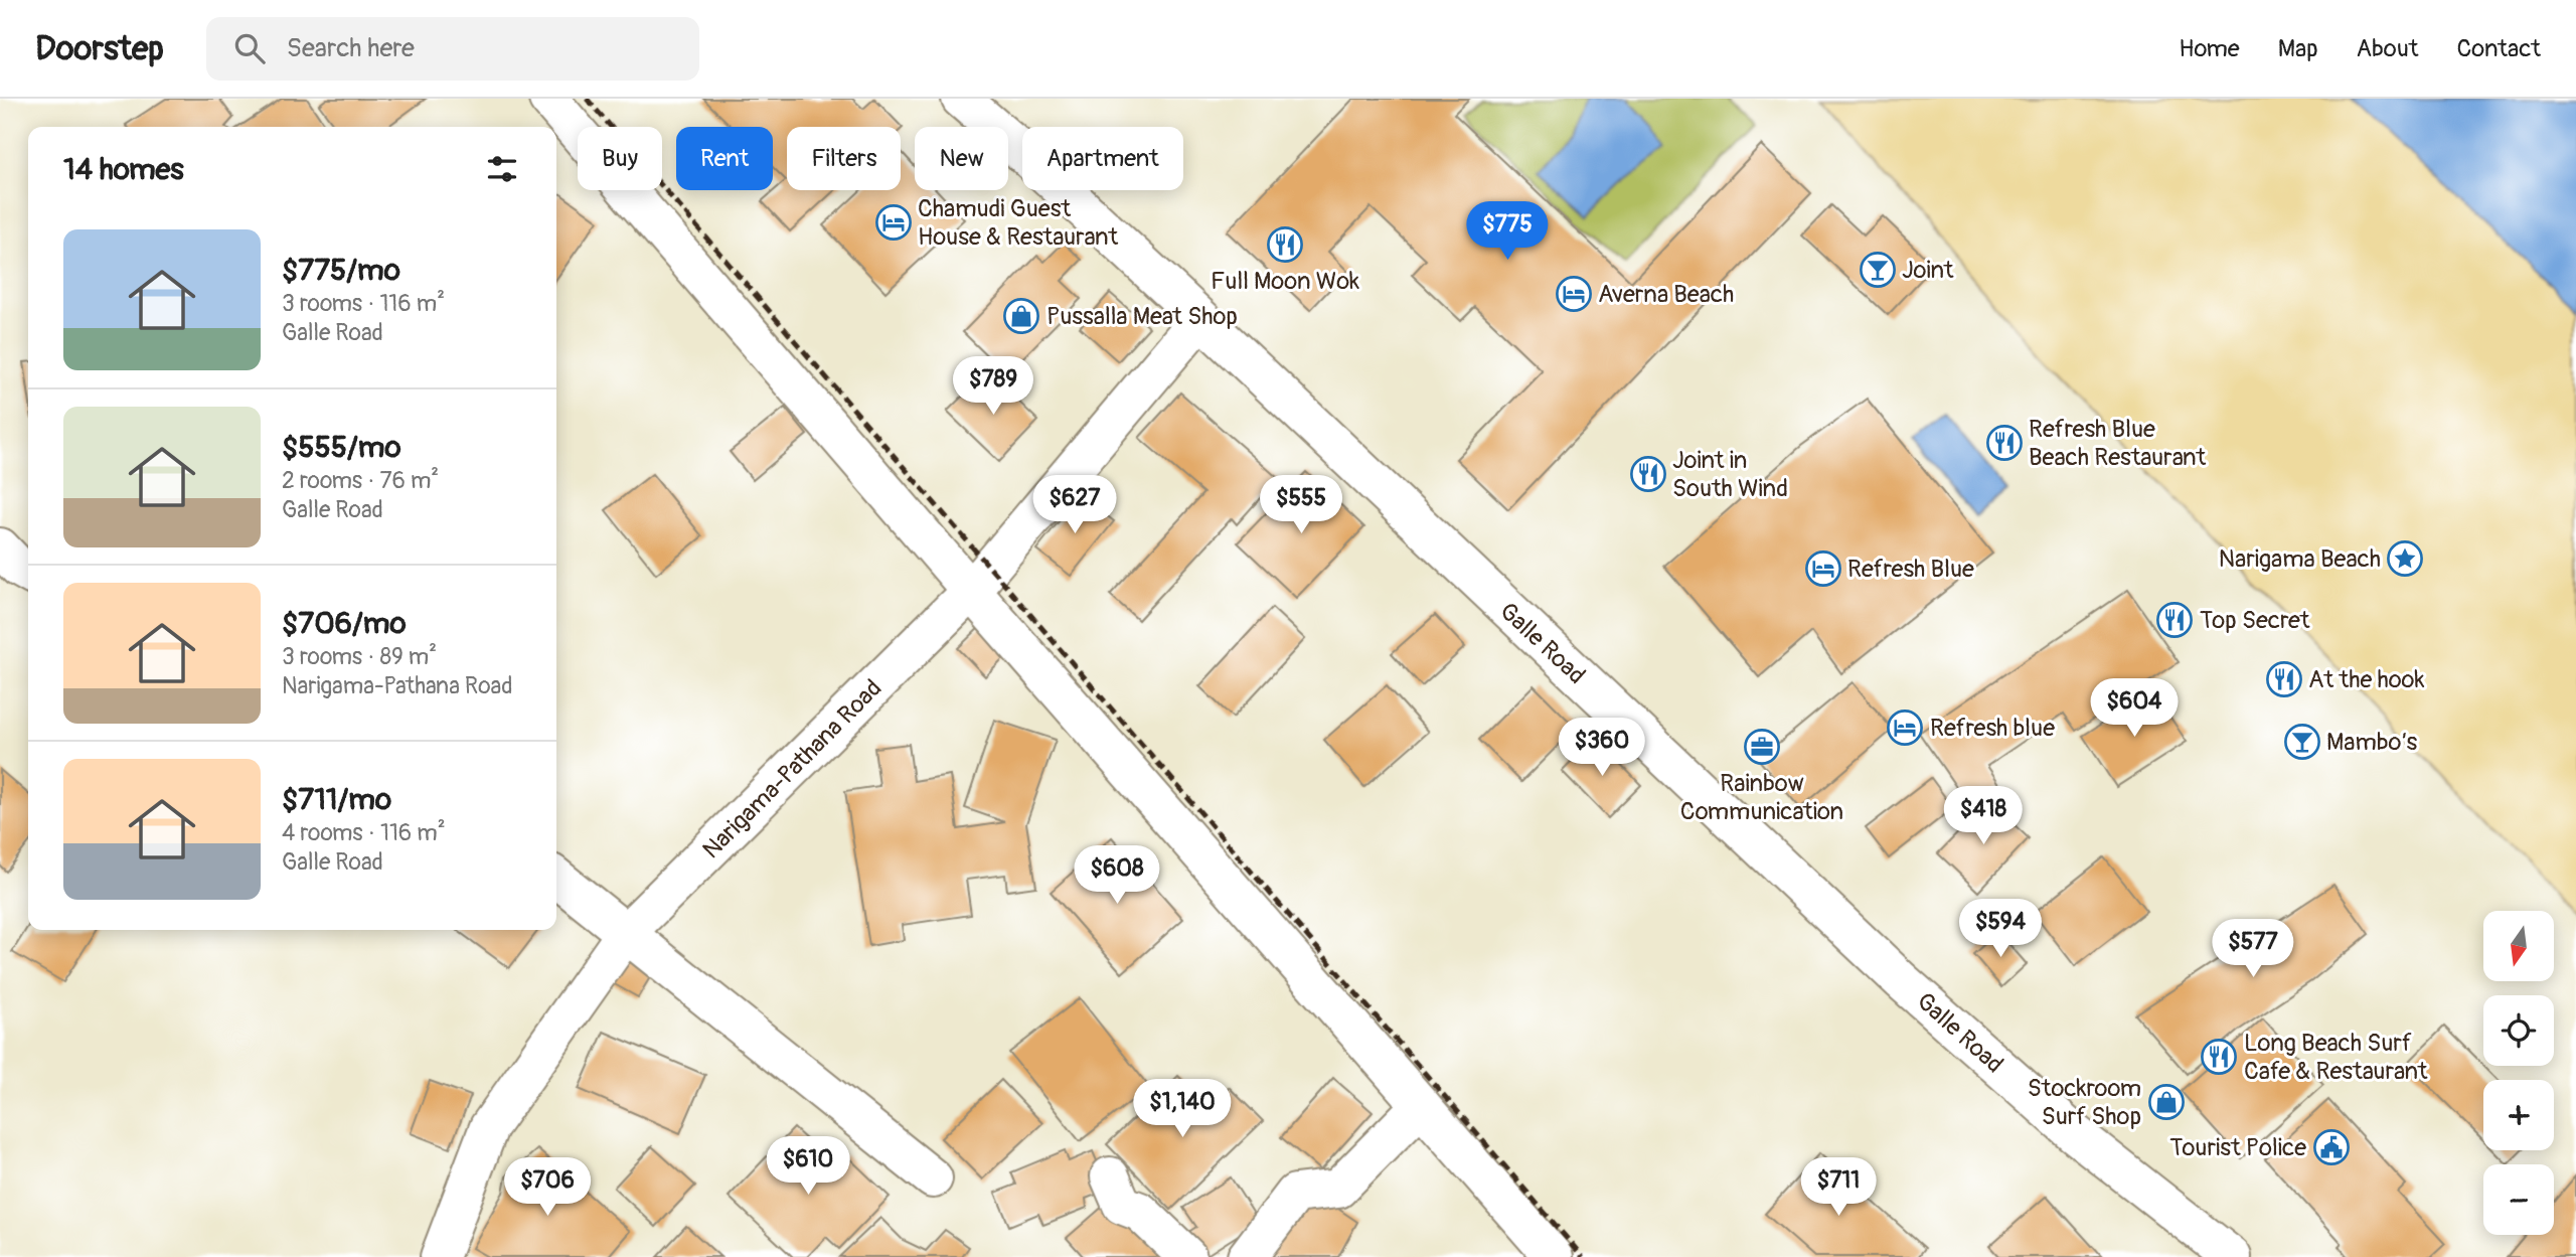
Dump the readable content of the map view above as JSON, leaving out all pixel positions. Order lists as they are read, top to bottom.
{
  "streets": {
    "main road": ["Galle Road", "Narigama-Pathana Road"]
  },
  "crossings": [
    ["Galle Road", "Narigama-Pathana Road"]
  ],
  "places": {
    "hotel": [
      "Chamudi Guest House & Restaurant",
      "Averna Beach",
      "Refresh Blue",
      "Refresh blue"
    ],
    "restaurant": [
      "Full Moon Wok",
      "Refresh Blue Beach Restaurant",
      "Joint in South Wind",
      "Top Secret",
      "At the hook",
      "Long Beach Surf Cafe & Restaurant"
    ],
    "bar": ["Joint", "Mambo’s"],
    "shop": ["Pussalla Meat Shop", "Stockroom Surf Shop"],
    "place": ["Narigama Beach"],
    "office": ["Rainbow Communication"],
    "public building": ["Tourist Police"]
  },
  "north": "bottom",
  "page": {
    "header": "Doorstep",
    "search": "Search here",
    "nav": [
      "Home",
      "Map",
      "About",
      "Contact"
    ],
    "chip": [
      "Buy",
      "Rent",
      "Filters",
      "New",
      "Apartment"
    ],
    "heading": "14 homes",
    "price": [
      "$775",
      "$789",
      "$627",
      "$555",
      "$604",
      "$360",
      "$418",
      "$608",
      "$594",
      "$577",
      "$1,140",
      "$610",
      "$706",
      "$711"
    ],
    "list": [
      {
        "name": "$775/mo",
        "note": "3 rooms · 116 m² · Galle Road"
      },
      {
        "name": "$555/mo",
        "note": "2 rooms · 76 m² · Galle Road"
      },
      {
        "name": "$706/mo",
        "note": "3 rooms · 89 m² · Narigama-Pathana Road"
      },
      {
        "name": "$711/mo",
        "note": "4 rooms · 116 m² · Galle Road"
      }
    ],
    "map_buttons": ["+", "−"]
  }
}
